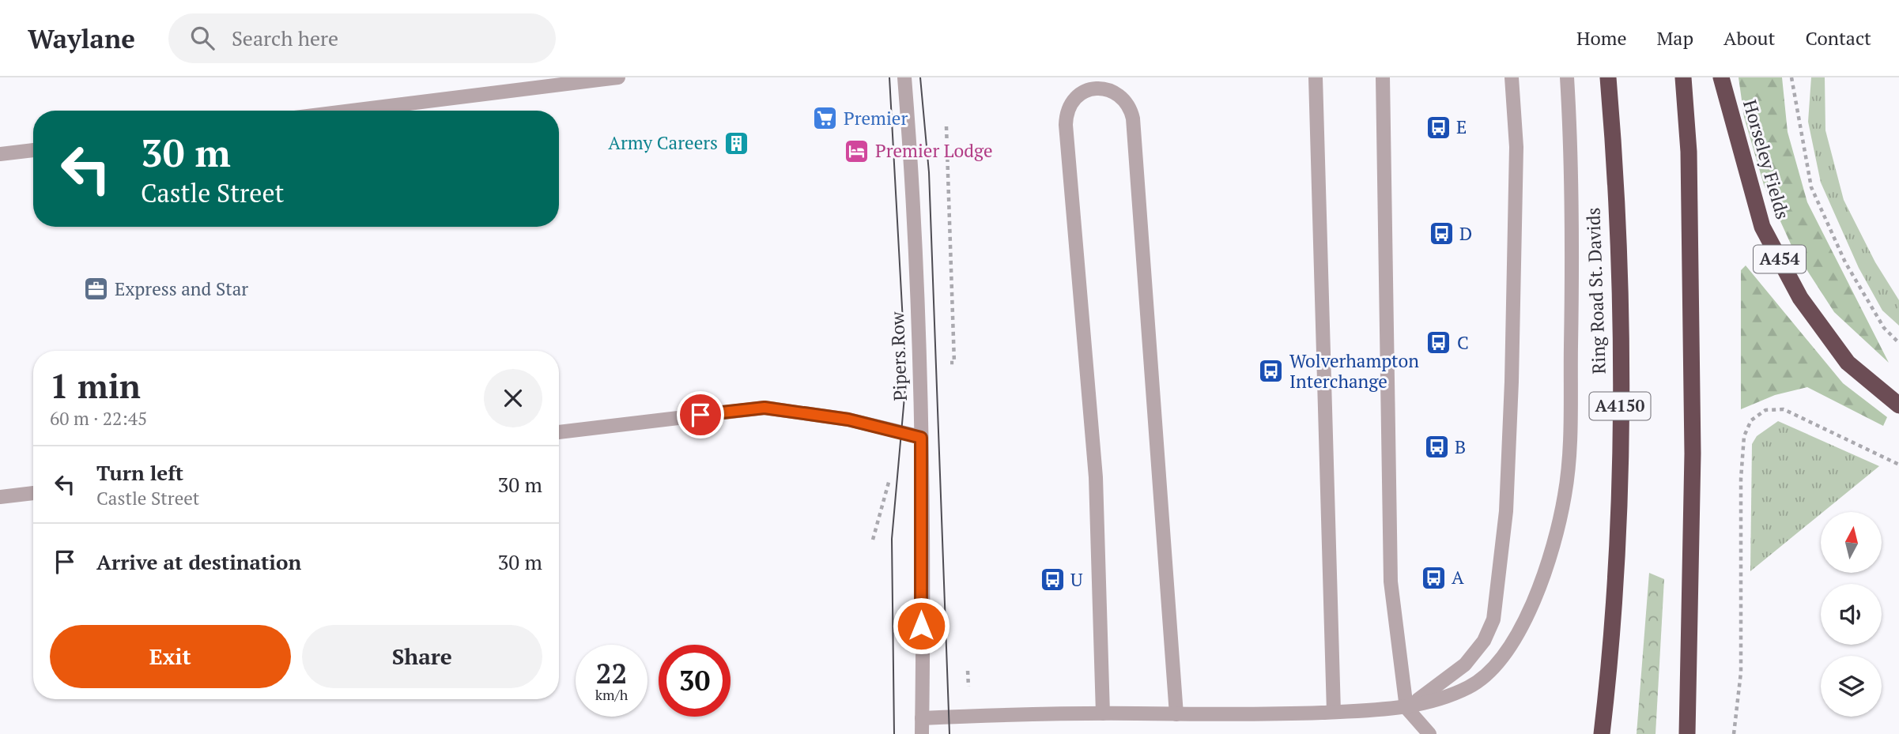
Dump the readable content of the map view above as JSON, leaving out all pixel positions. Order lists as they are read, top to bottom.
{
  "streets": {
    "highway": [
      "Horseley Fields",
      "A454",
      "Ring Road St. Davids",
      "A4150"
    ],
    "street": ["Pipers Row"]
  },
  "places": {
    "supermarket": ["Premier"],
    "bus stop": [
      "E",
      "D",
      "C",
      "Wolverhampton Interchange",
      "B",
      "A",
      "U"
    ],
    "building": ["Army Careers"],
    "hotel": ["Premier Lodge"],
    "office": ["Express and Star"]
  },
  "north": "top",
  "page": {
    "header": "Waylane",
    "search": "Search here",
    "nav": [
      "Home",
      "Map",
      "About",
      "Contact"
    ],
    "turn": ["30 m", "Castle Street"],
    "heading": ["1 min", "60 m · 22:45"],
    "list": [
      {
        "name": "Turn left",
        "note": "Castle Street",
        "value": "30 m"
      },
      {
        "name": "Arrive at destination",
        "value": "30 m"
      }
    ],
    "buttons": ["Exit", "Share"],
    "speed": "22 km/h",
    "limit": "30"
  }
}
